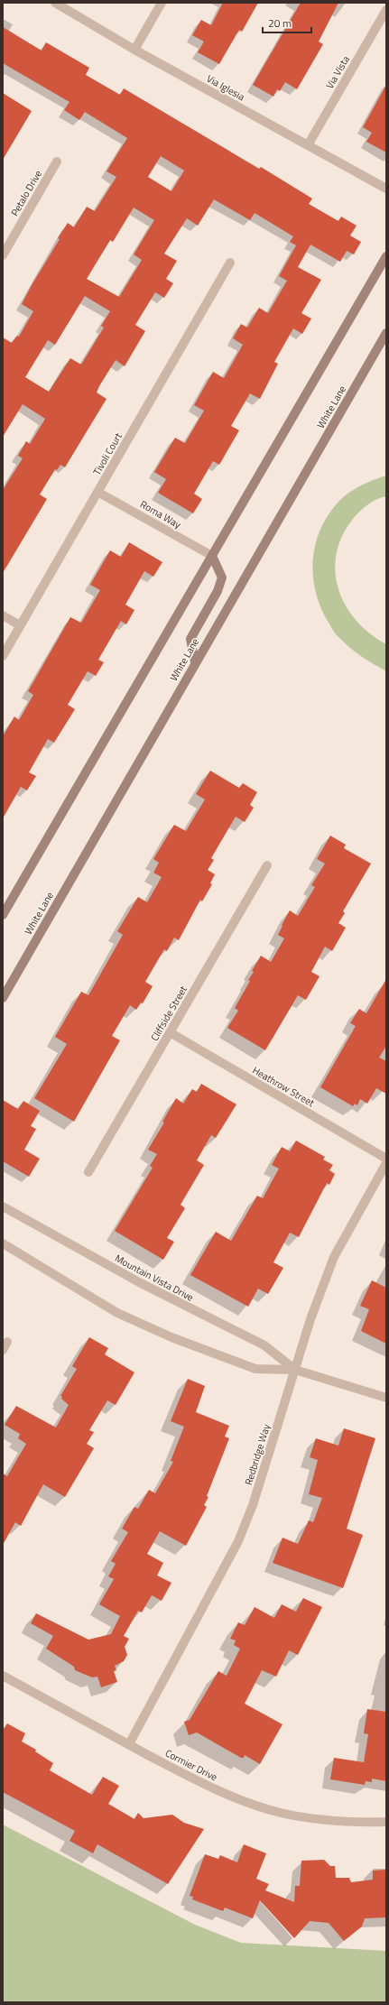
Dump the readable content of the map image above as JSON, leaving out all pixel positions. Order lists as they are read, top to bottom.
{
  "streets": {
    "main road": ["White Lane"],
    "street": [
      "Via Vista",
      "Via Iglesia",
      "Petalo Drive",
      "Tivoli Court",
      "Roma Way",
      "Cliffside Street",
      "Heathrow Street",
      "Mountain Vista Drive",
      "Redbridge Way",
      "Cormier Drive"
    ]
  },
  "crossings": [
    ["Via Vista", "Via Iglesia"],
    ["Tivoli Court", "Roma Way"],
    ["Cliffside Street", "Heathrow Street"],
    ["Mountain Vista Drive", "Redbridge Way"],
    ["Redbridge Way", "Cormier Drive"]
  ],
  "scale_bar": "20 m"
}
